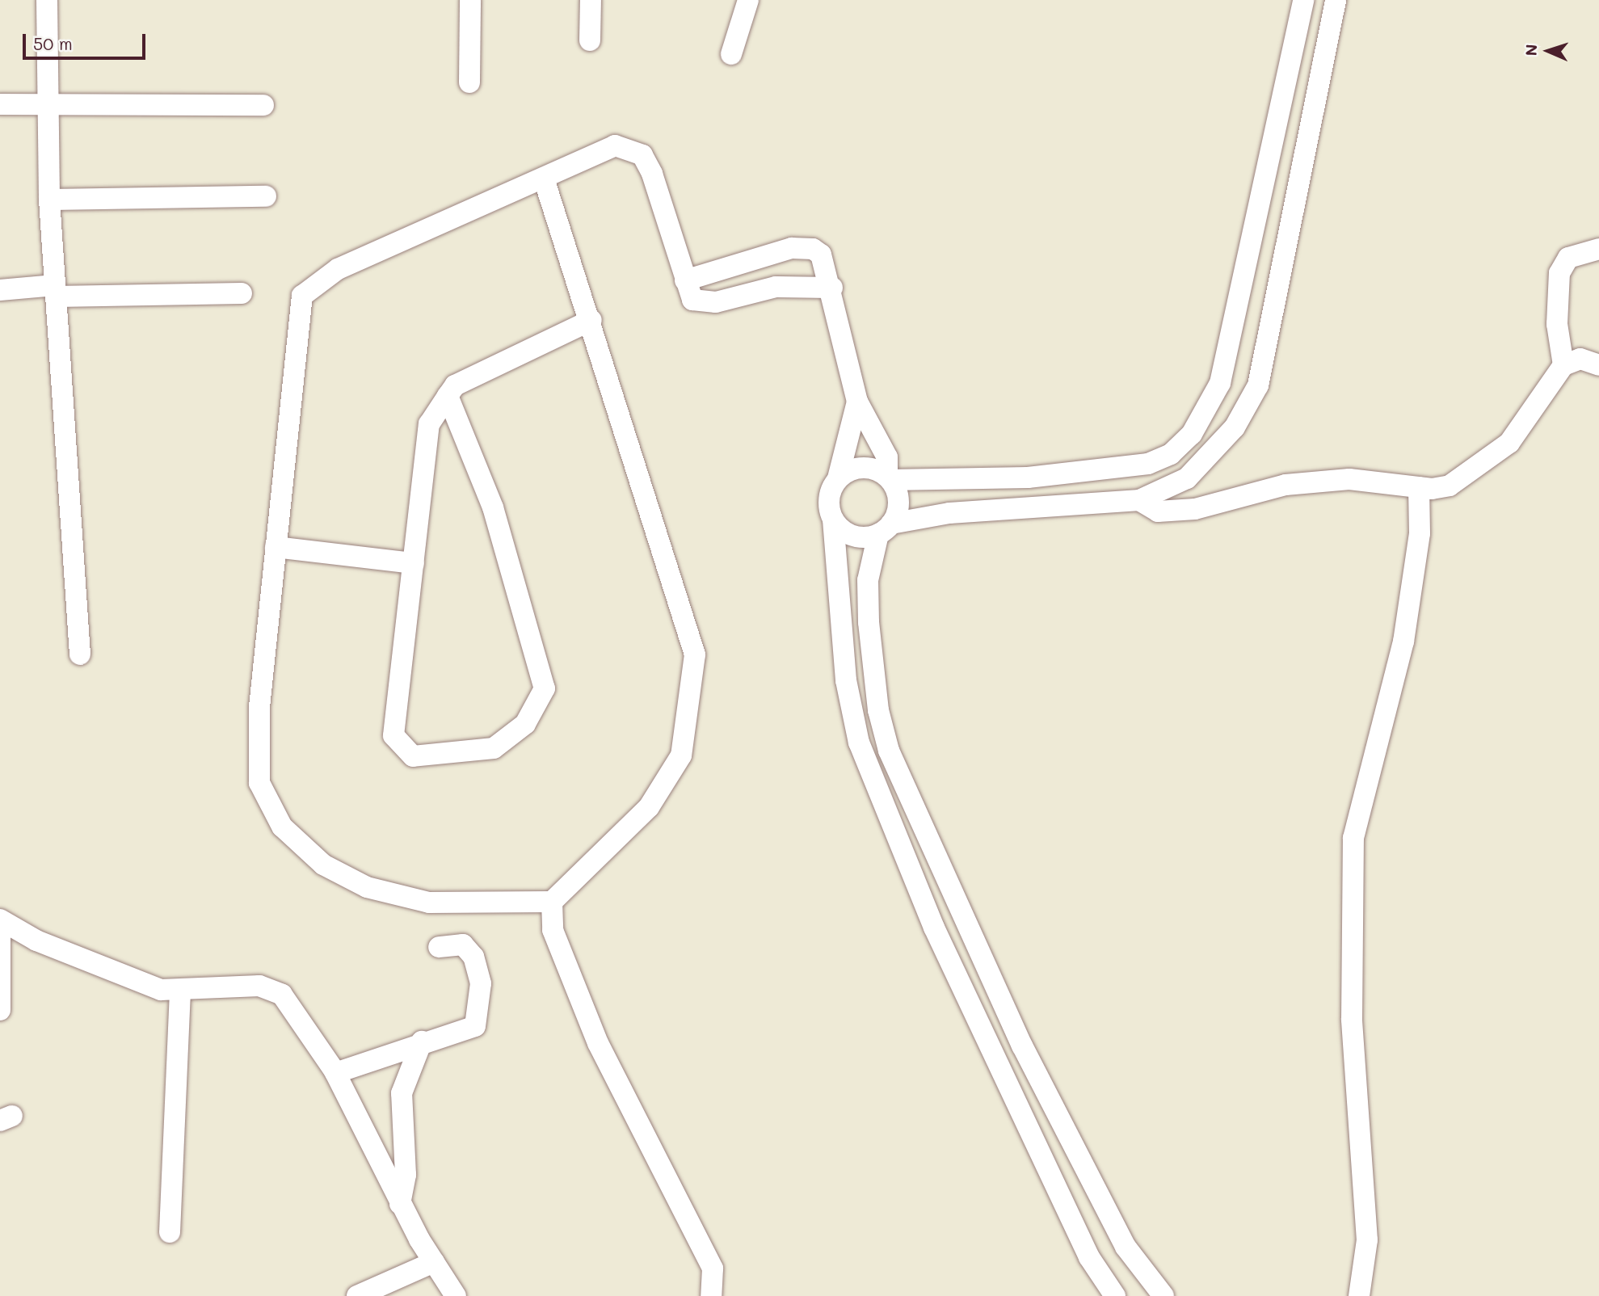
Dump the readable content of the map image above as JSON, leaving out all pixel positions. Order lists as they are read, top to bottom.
{
  "scale_bar": "50 m",
  "north": "left"
}
